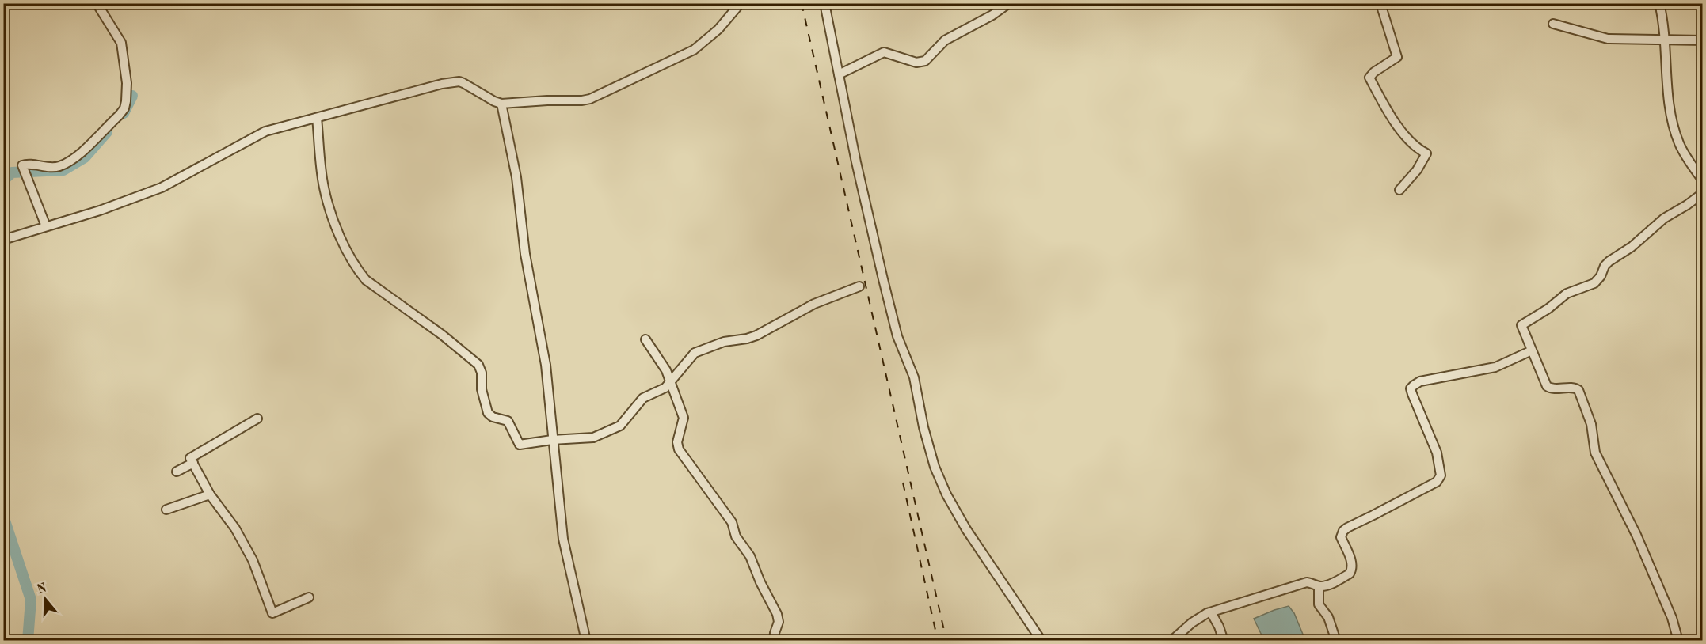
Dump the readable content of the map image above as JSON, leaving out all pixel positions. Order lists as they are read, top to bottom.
{
  "north": "top"
}
